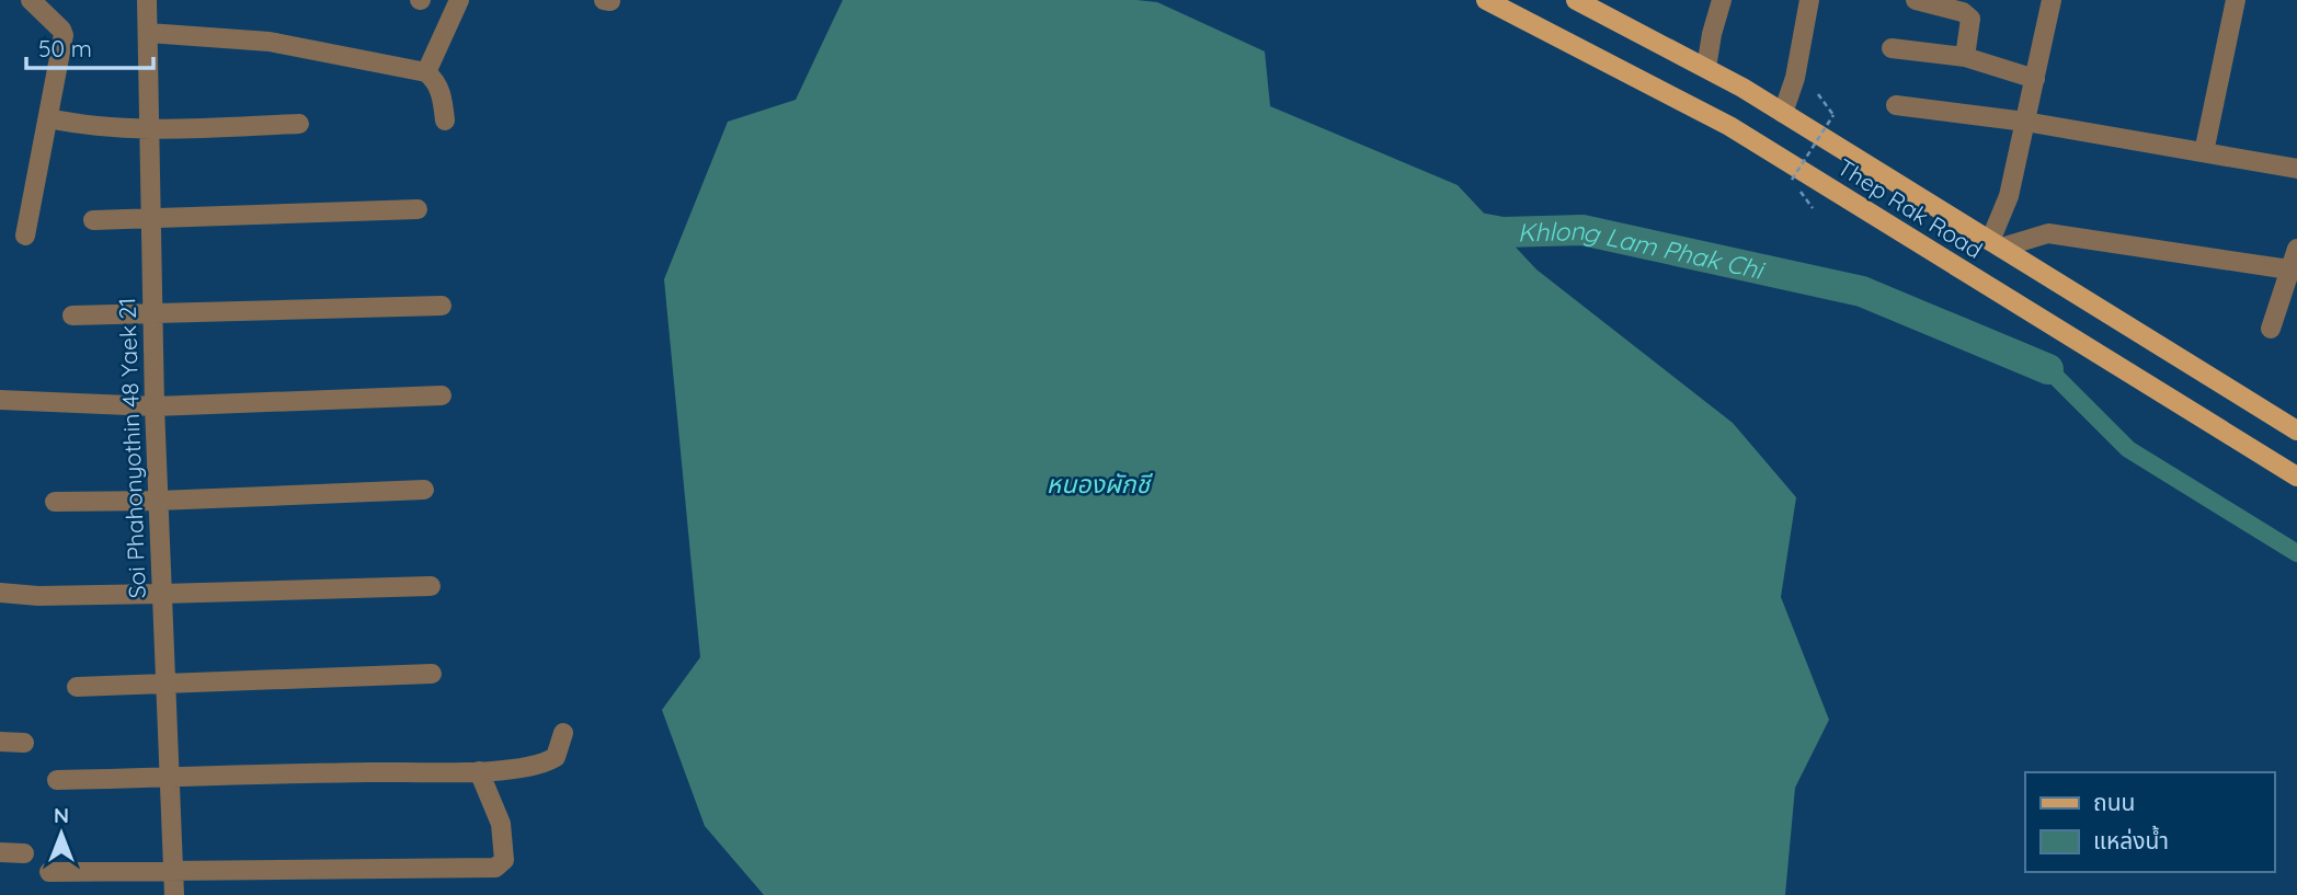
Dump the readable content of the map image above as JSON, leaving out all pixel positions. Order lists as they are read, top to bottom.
{
  "streets": {
    "main road": ["Thep Rak Road"],
    "street": ["Soi Phahonyothin 48 Yaek 21"]
  },
  "water": ["Khlong Lam Phak Chi", "หนองผักชี"],
  "legend": ["ถนน", "แหล่งน้ำ"],
  "scale_bar": "50 m",
  "north": "top"
}
